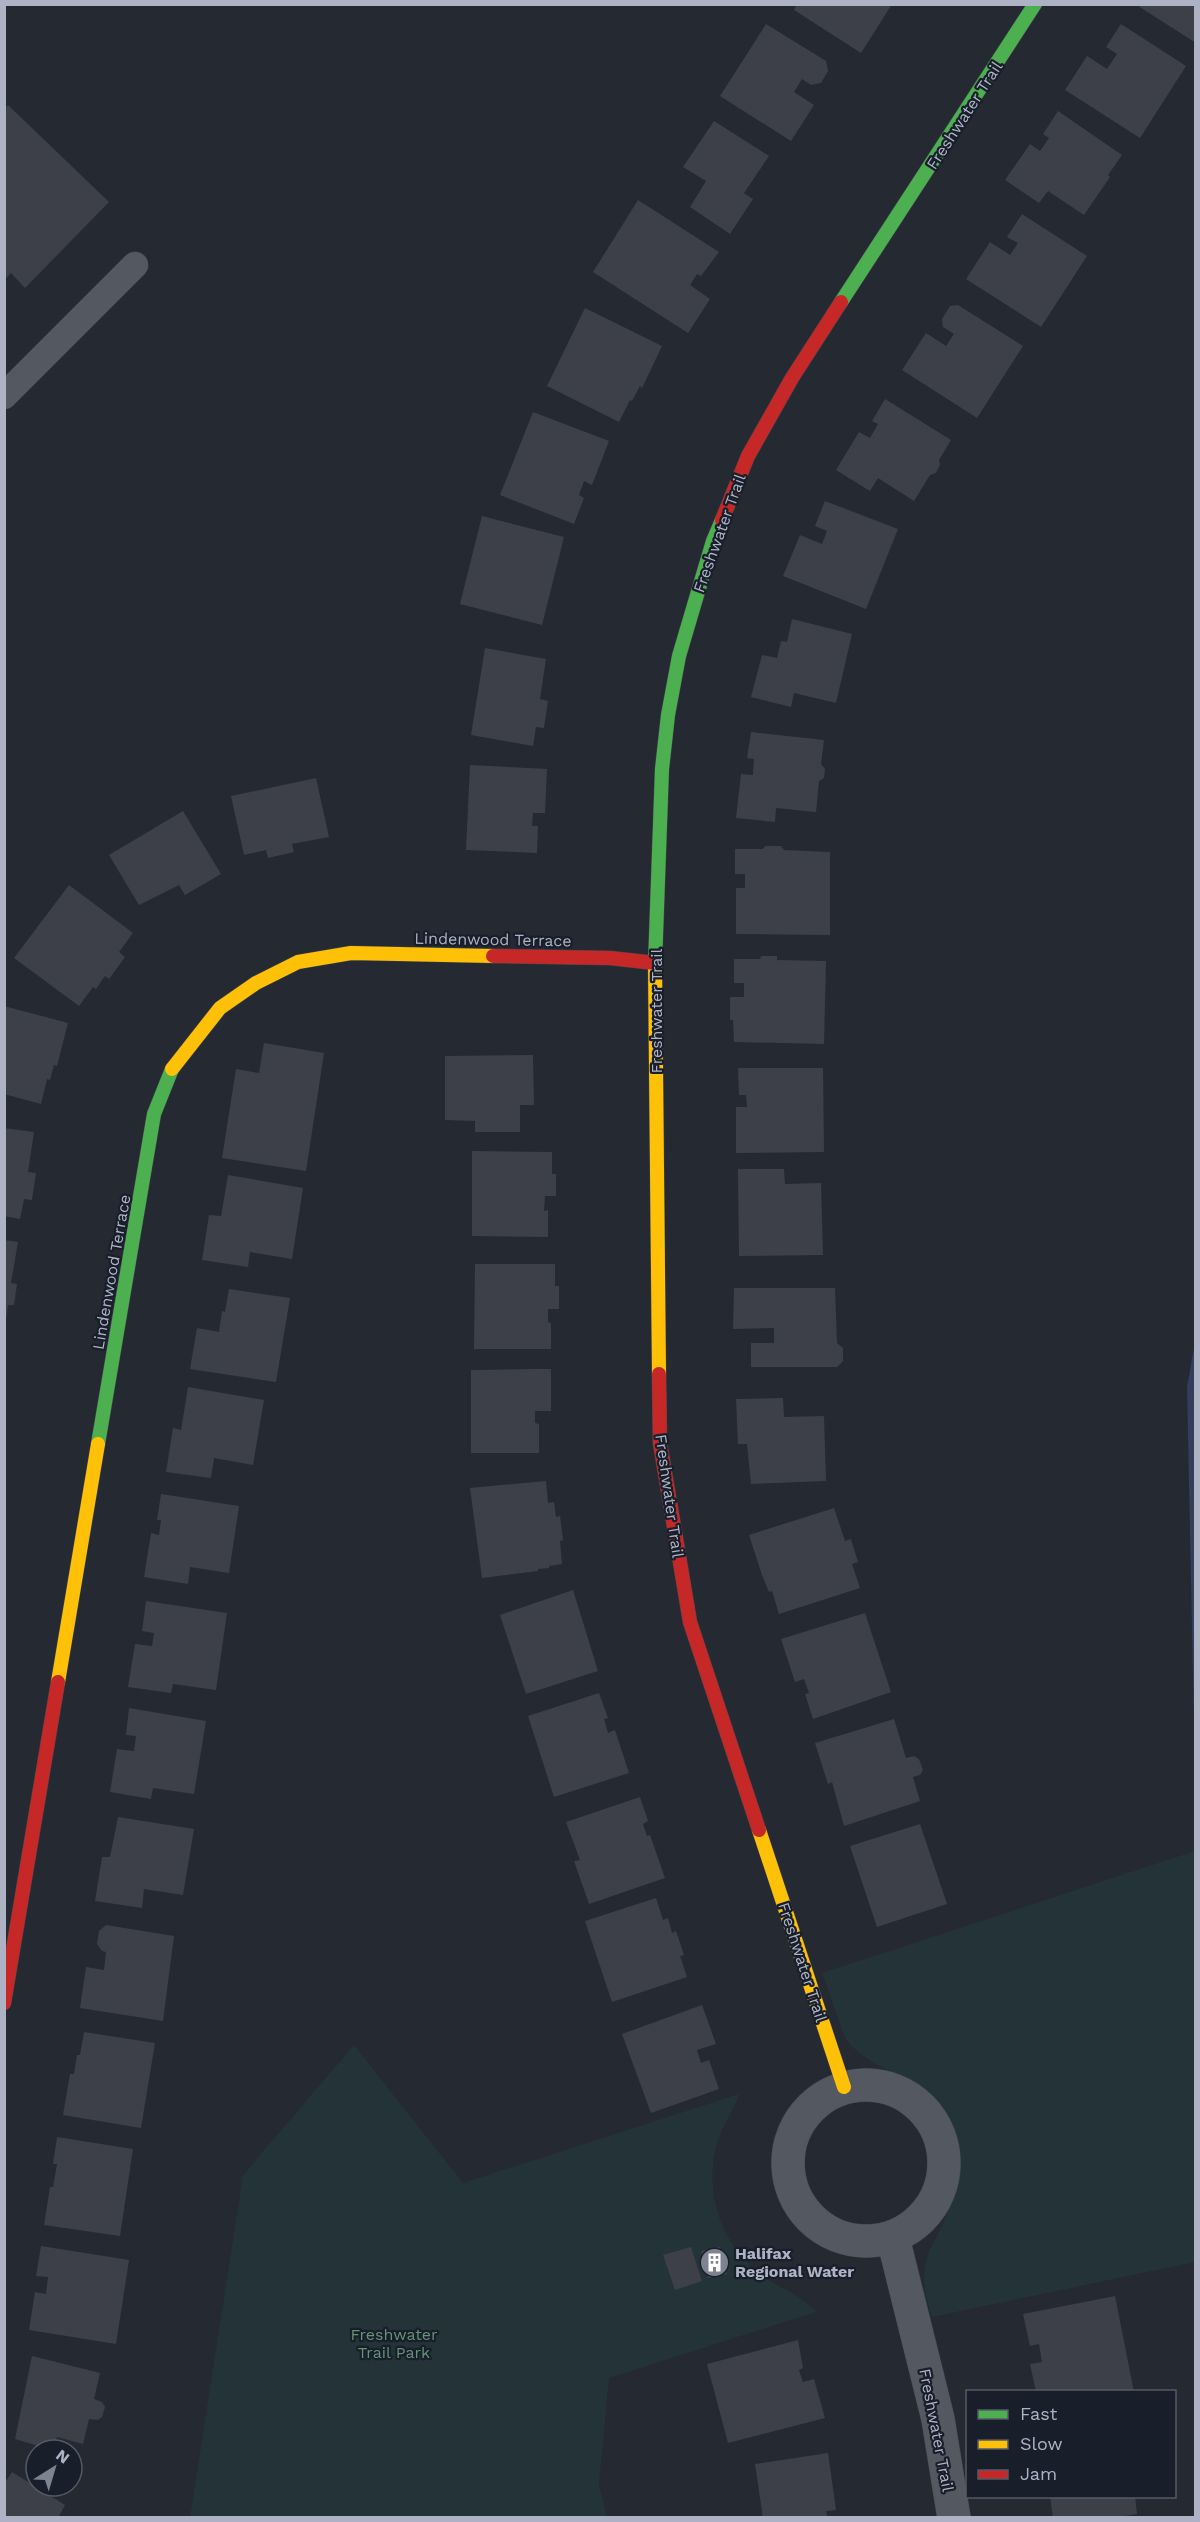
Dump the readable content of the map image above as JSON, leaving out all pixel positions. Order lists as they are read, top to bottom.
{
  "streets": {
    "street": ["Freshwater Trail", "Lindenwood Terrace"]
  },
  "crossings": [
    ["Freshwater Trail", "Lindenwood Terrace"]
  ],
  "parks": ["Freshwater Trail Park"],
  "places": {
    "building": ["Halifax Regional Water"]
  },
  "legend": ["Fast", "Slow", "Jam"],
  "north": "top right"
}
